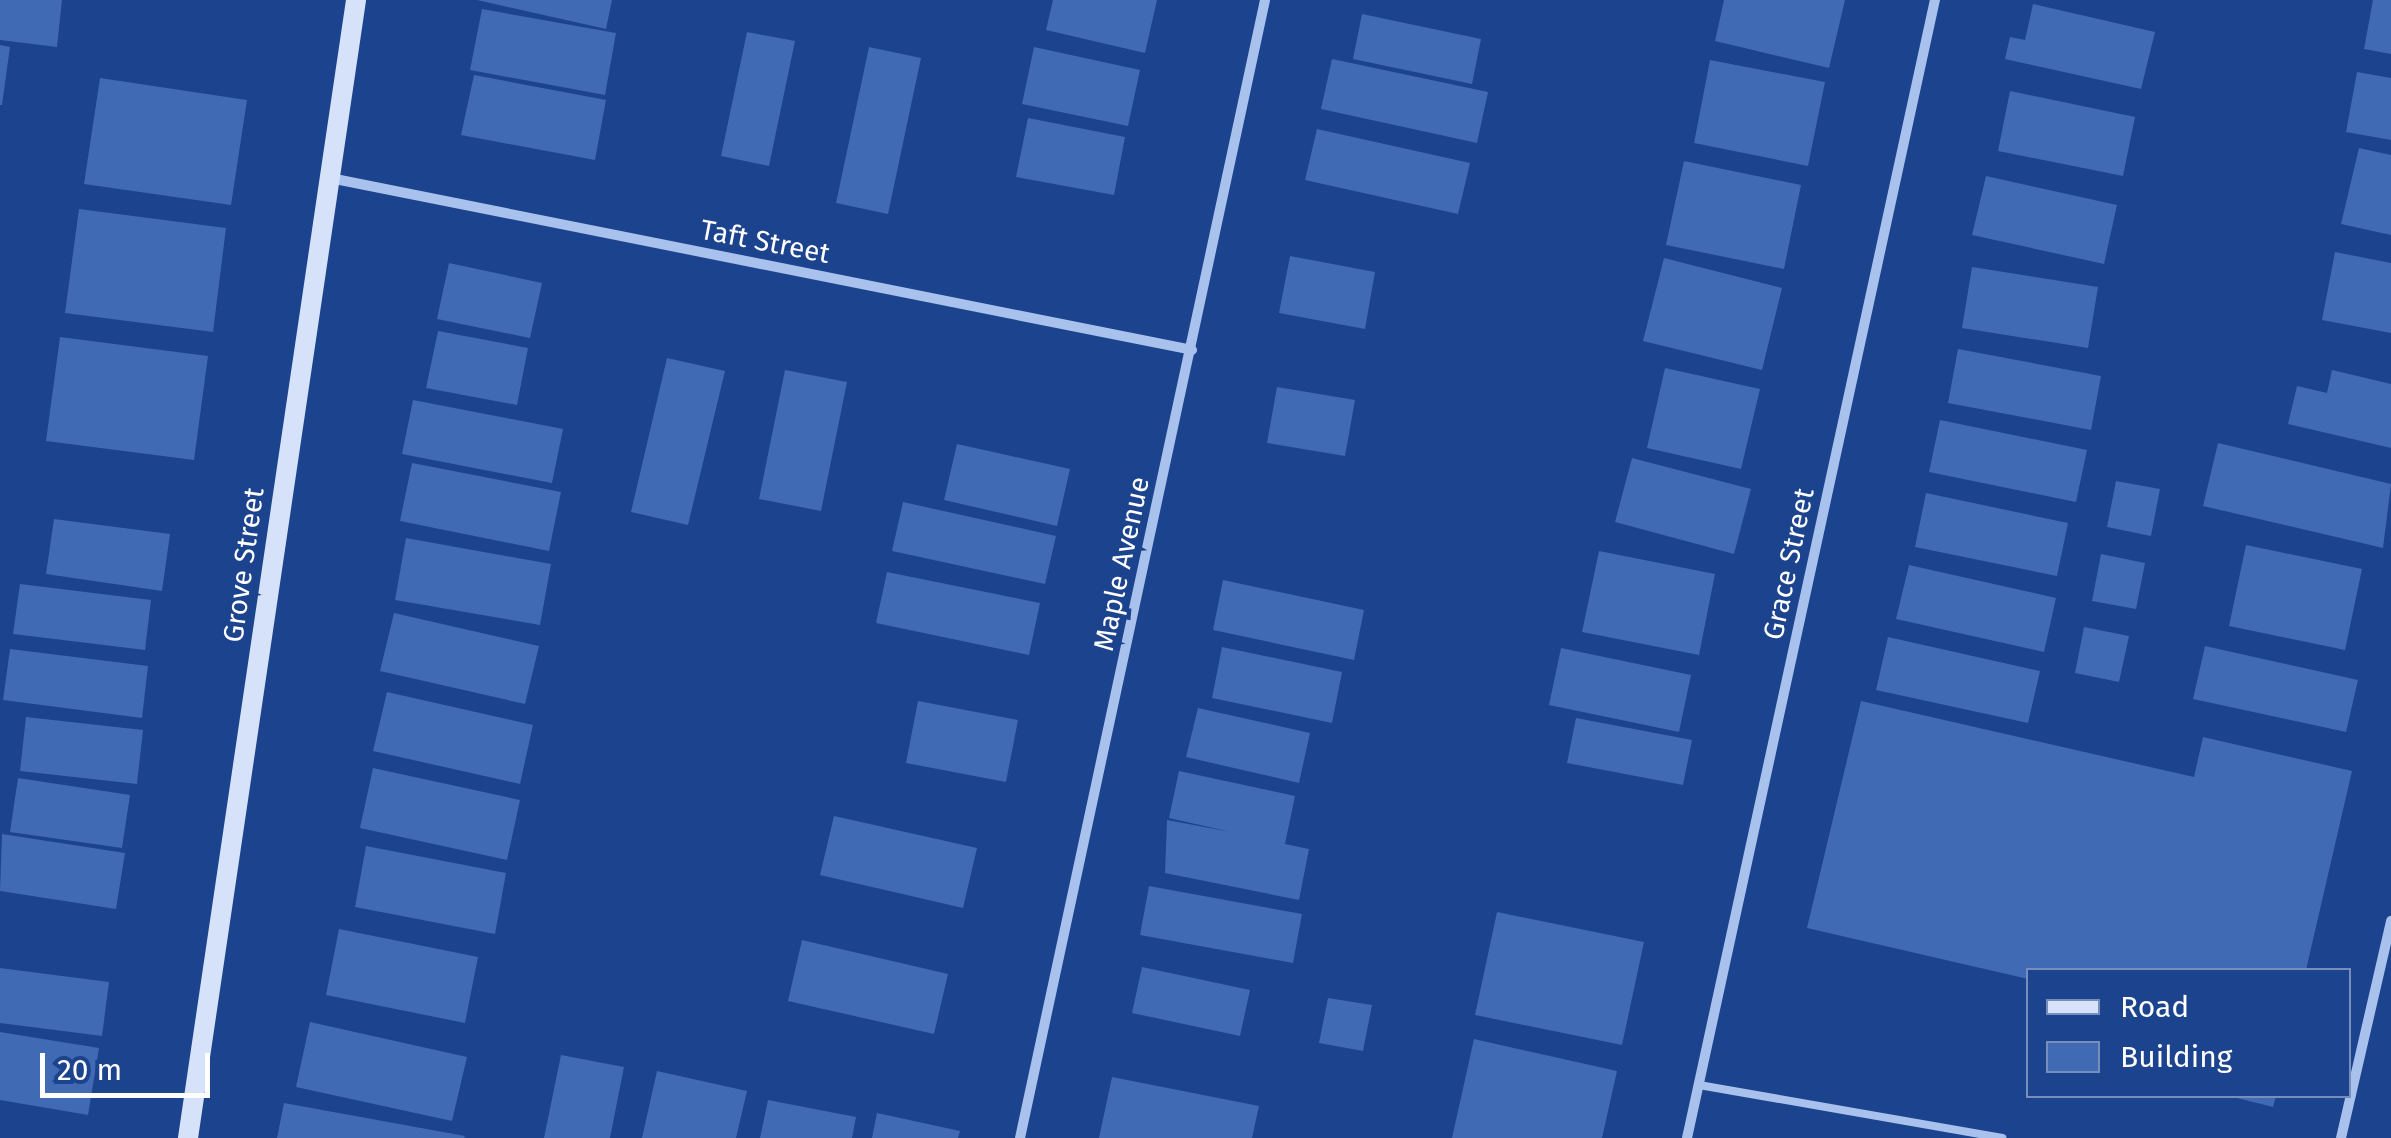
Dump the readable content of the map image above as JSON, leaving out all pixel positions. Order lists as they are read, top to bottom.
{
  "streets": {
    "main road": ["Grove Street"],
    "street": ["Taft Street", "Maple Avenue", "Grace Street"]
  },
  "crossings": [
    ["Taft Street", "Maple Avenue"],
    ["Taft Street", "Grove Street"]
  ],
  "legend": ["Road", "Building"],
  "scale_bar": "20 m"
}
